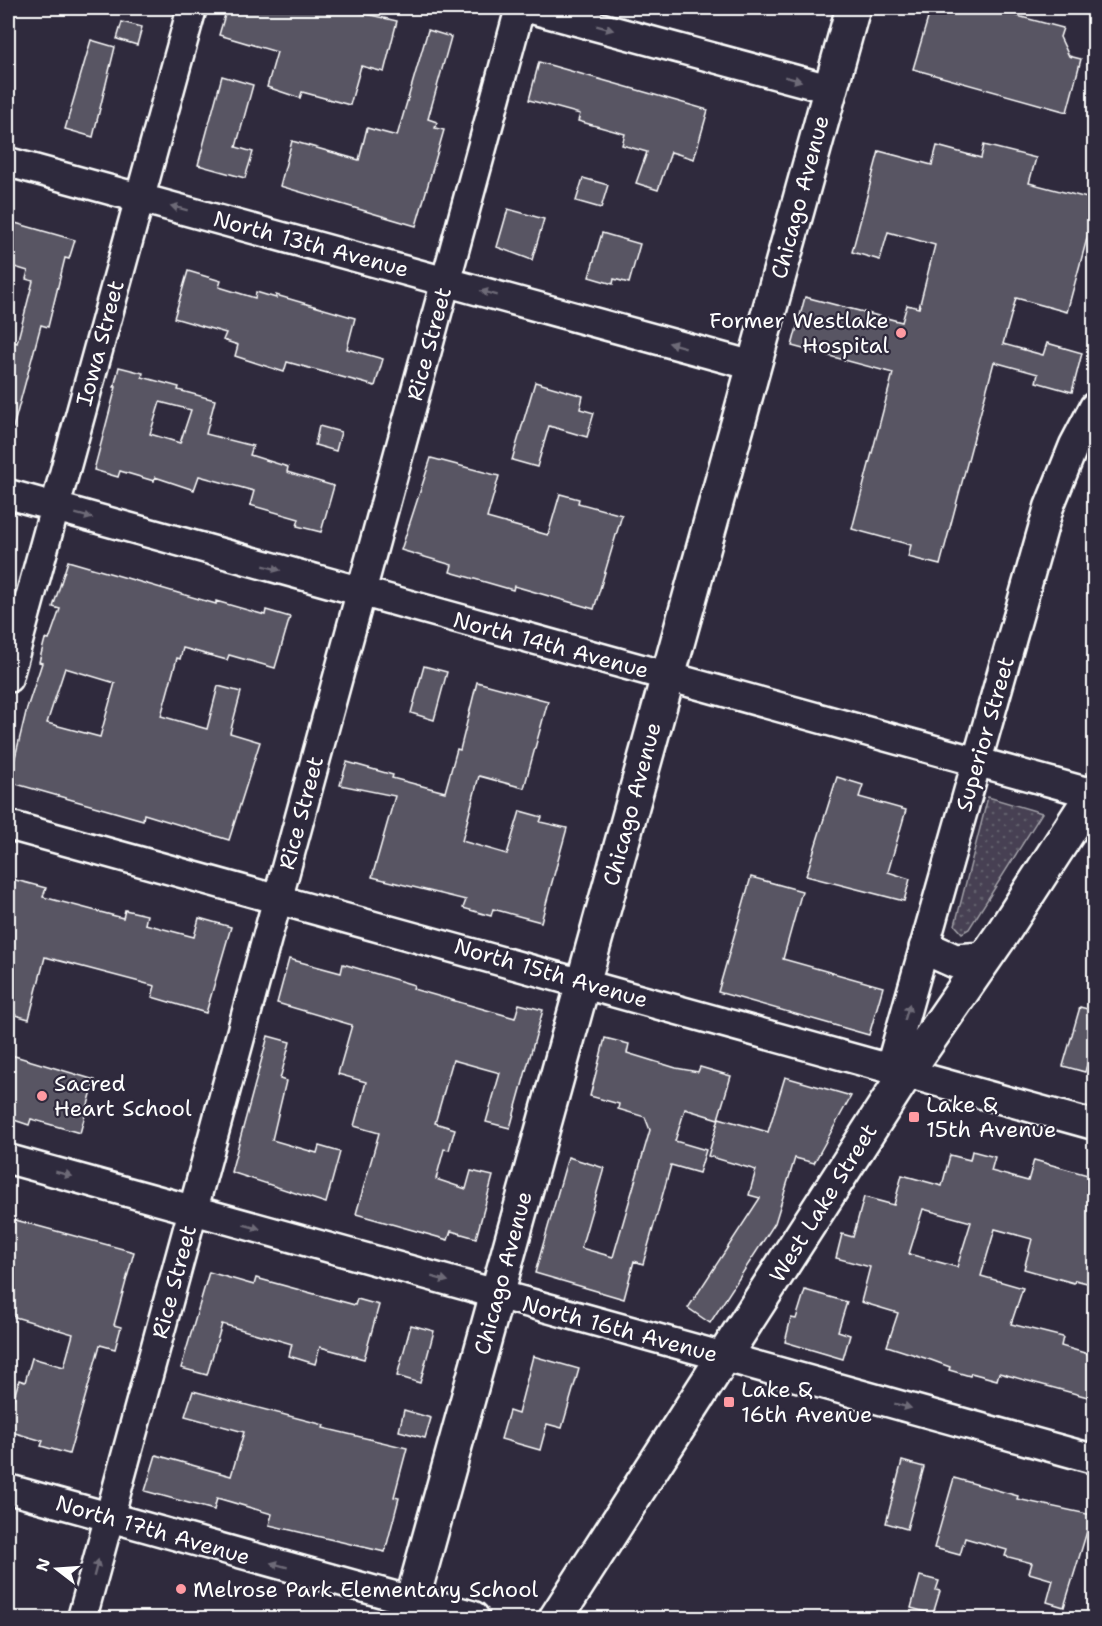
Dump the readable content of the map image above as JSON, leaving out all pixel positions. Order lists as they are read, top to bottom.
{
  "streets": {
    "main road": ["Chicago Avenue", "West Lake Street", "North 17th Avenue"],
    "street": [
      "North 13th Avenue",
      "Iowa Street",
      "Rice Street",
      "North 14th Avenue",
      "Superior Street",
      "North 15th Avenue",
      "North 16th Avenue"
    ]
  },
  "crossings": [
    ["Chicago Avenue", "North 13th Avenue"],
    ["Chicago Avenue", "North 14th Avenue"],
    ["Chicago Avenue", "North 15th Avenue"],
    ["Chicago Avenue", "North 16th Avenue"],
    ["Chicago Avenue", "North 17th Avenue"],
    ["North 13th Avenue", "Iowa Street"],
    ["North 13th Avenue", "Rice Street"],
    ["Iowa Street", "North 14th Avenue"],
    ["Rice Street", "North 14th Avenue"],
    ["Rice Street", "North 15th Avenue"],
    ["Rice Street", "North 16th Avenue"],
    ["Rice Street", "North 17th Avenue"],
    ["North 14th Avenue", "Superior Street"],
    ["North 14th Avenue", "West Lake Street"],
    ["Superior Street", "North 15th Avenue"],
    ["Superior Street", "West Lake Street"],
    ["North 15th Avenue", "West Lake Street"],
    ["West Lake Street", "North 16th Avenue"]
  ],
  "one_way": ["North 13th Avenue", "North 16th Avenue", "North 17th Avenue"],
  "places": {
    "other": ["Former Westlake Hospital", "Sacred Heart School", "Melrose Park Elementary School"],
    "transit": ["Lake & 15th Avenue", "Lake & 16th Avenue"]
  },
  "north": "left"
}
